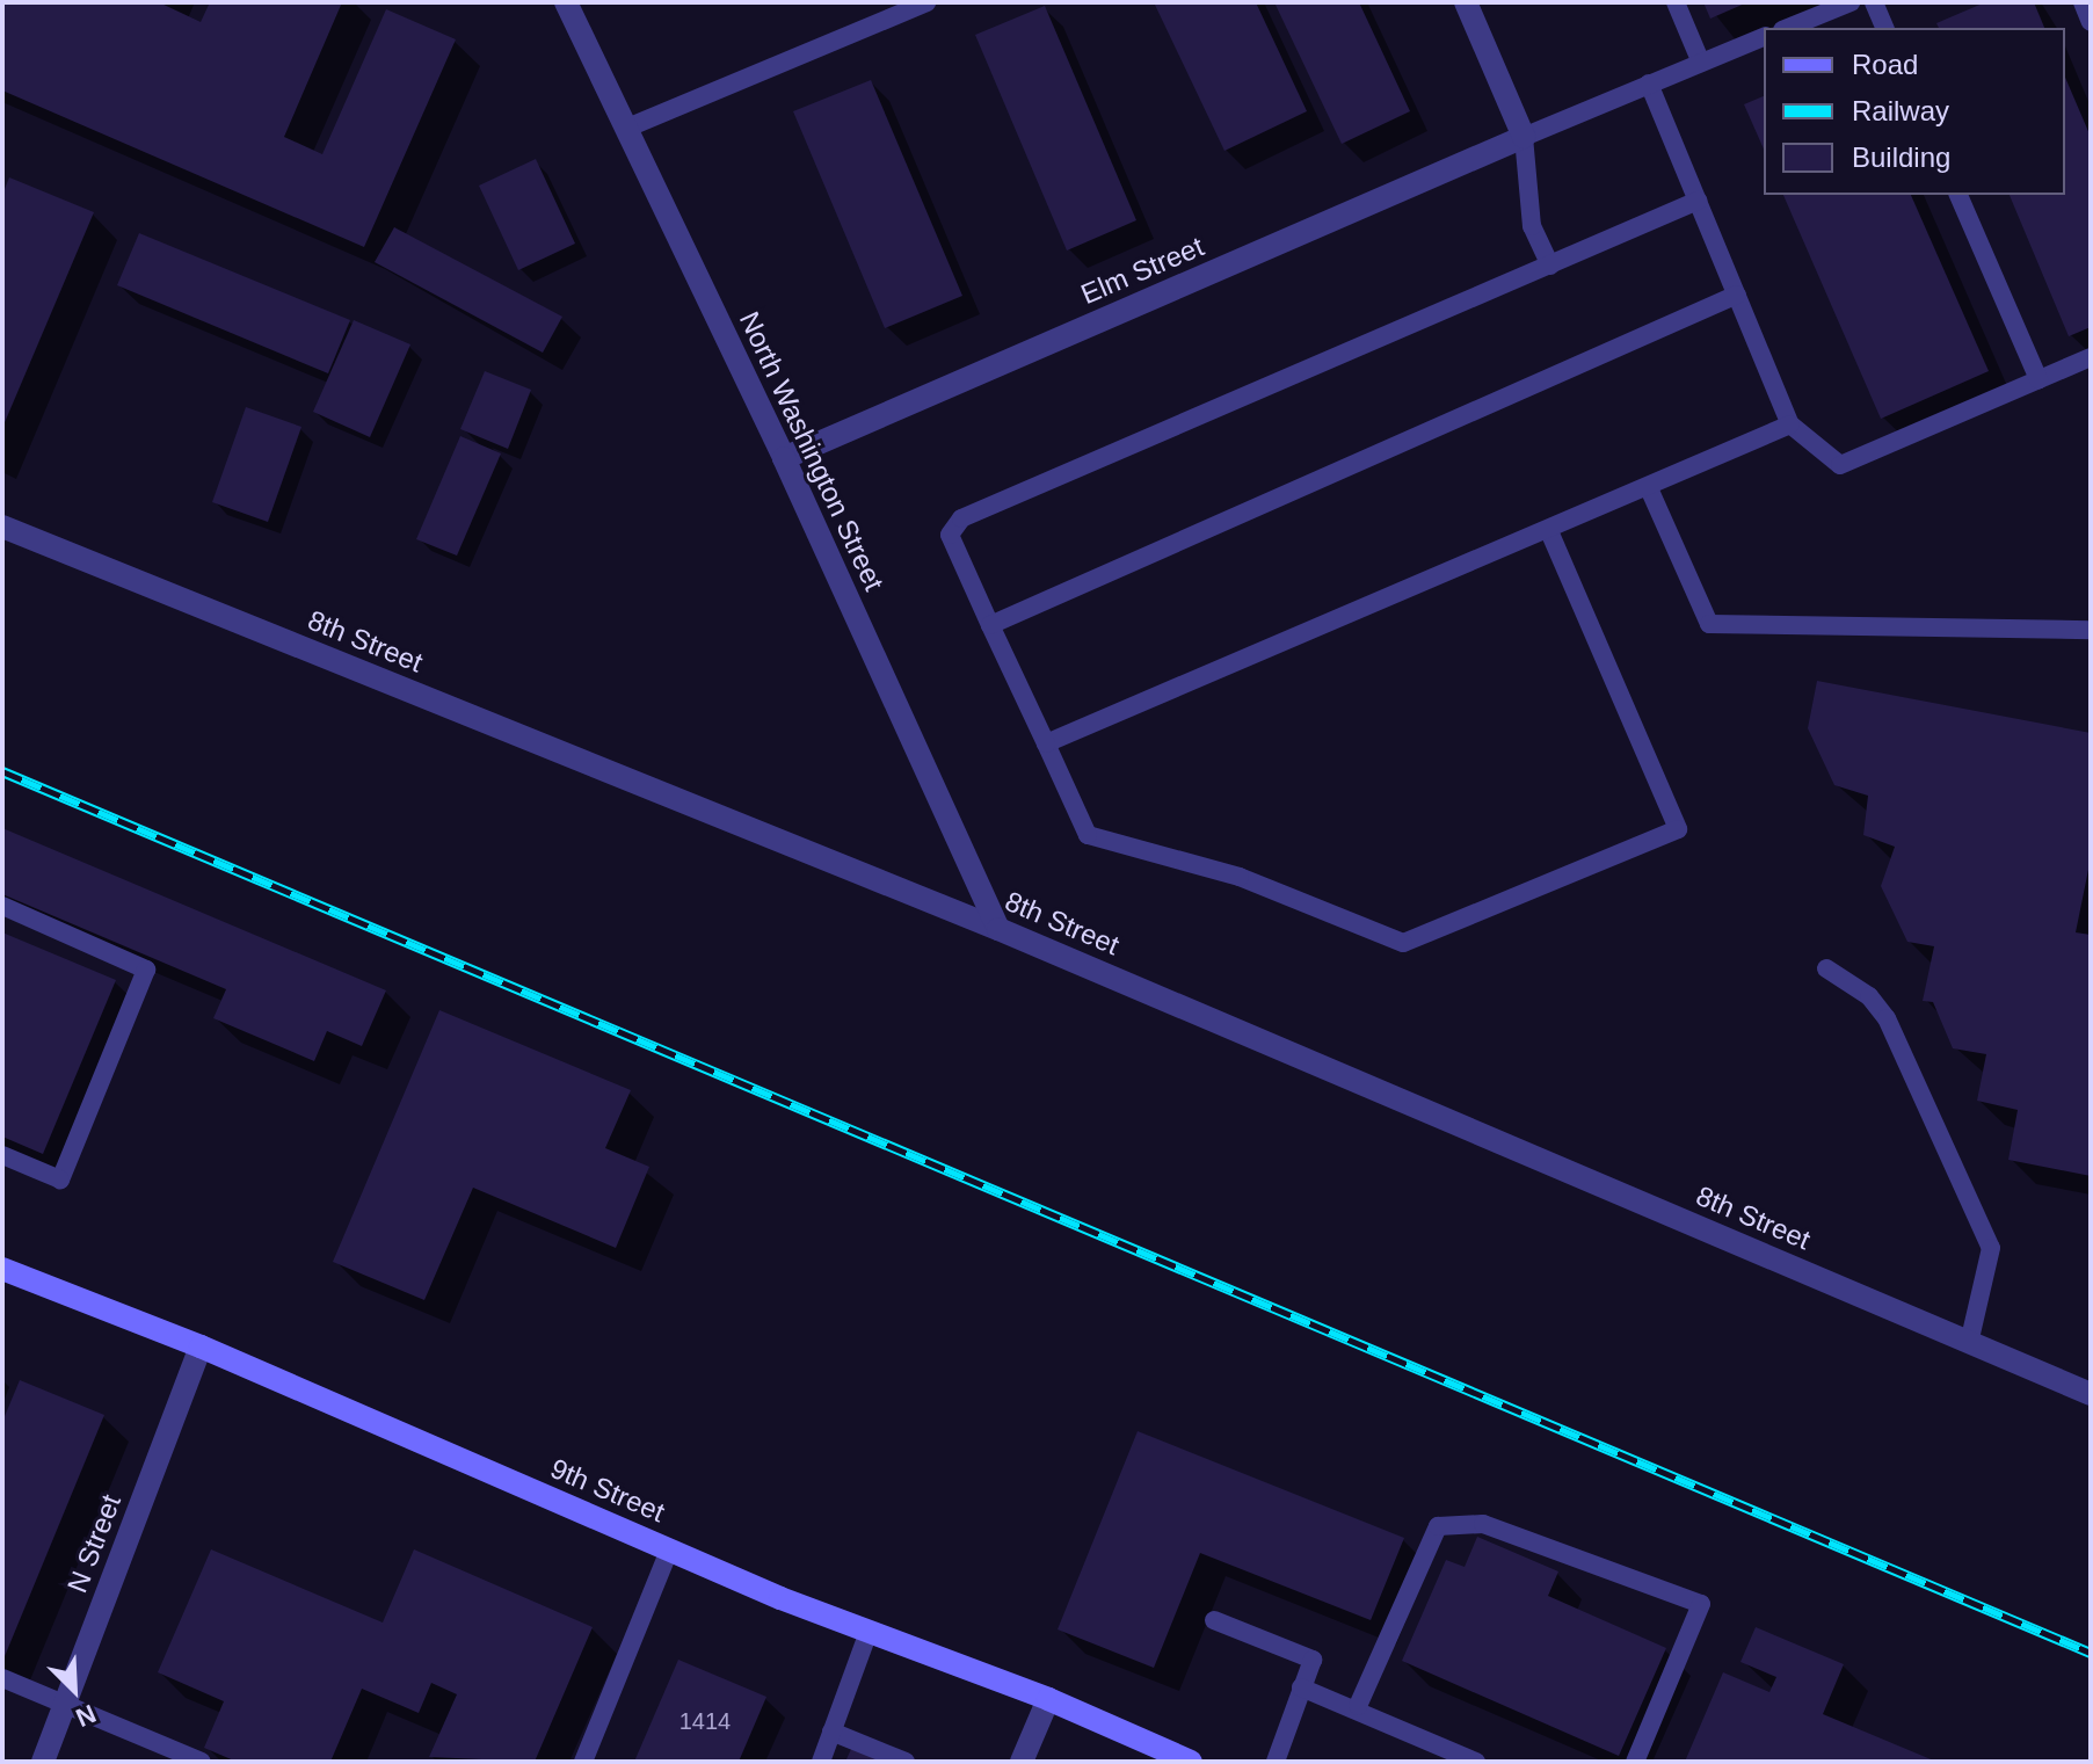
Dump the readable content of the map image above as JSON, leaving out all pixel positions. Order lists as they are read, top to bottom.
{
  "streets": {
    "main road": ["9th Street"],
    "street": [
      "Elm Street",
      "North Washington Street",
      "8th Street",
      "N Street"
    ]
  },
  "crossings": [
    ["Elm Street", "North Washington Street"],
    ["North Washington Street", "8th Street"],
    ["9th Street", "N Street"]
  ],
  "house_numbers": ["1414"],
  "legend": ["Road", "Railway", "Building"],
  "north": "bottom right"
}
